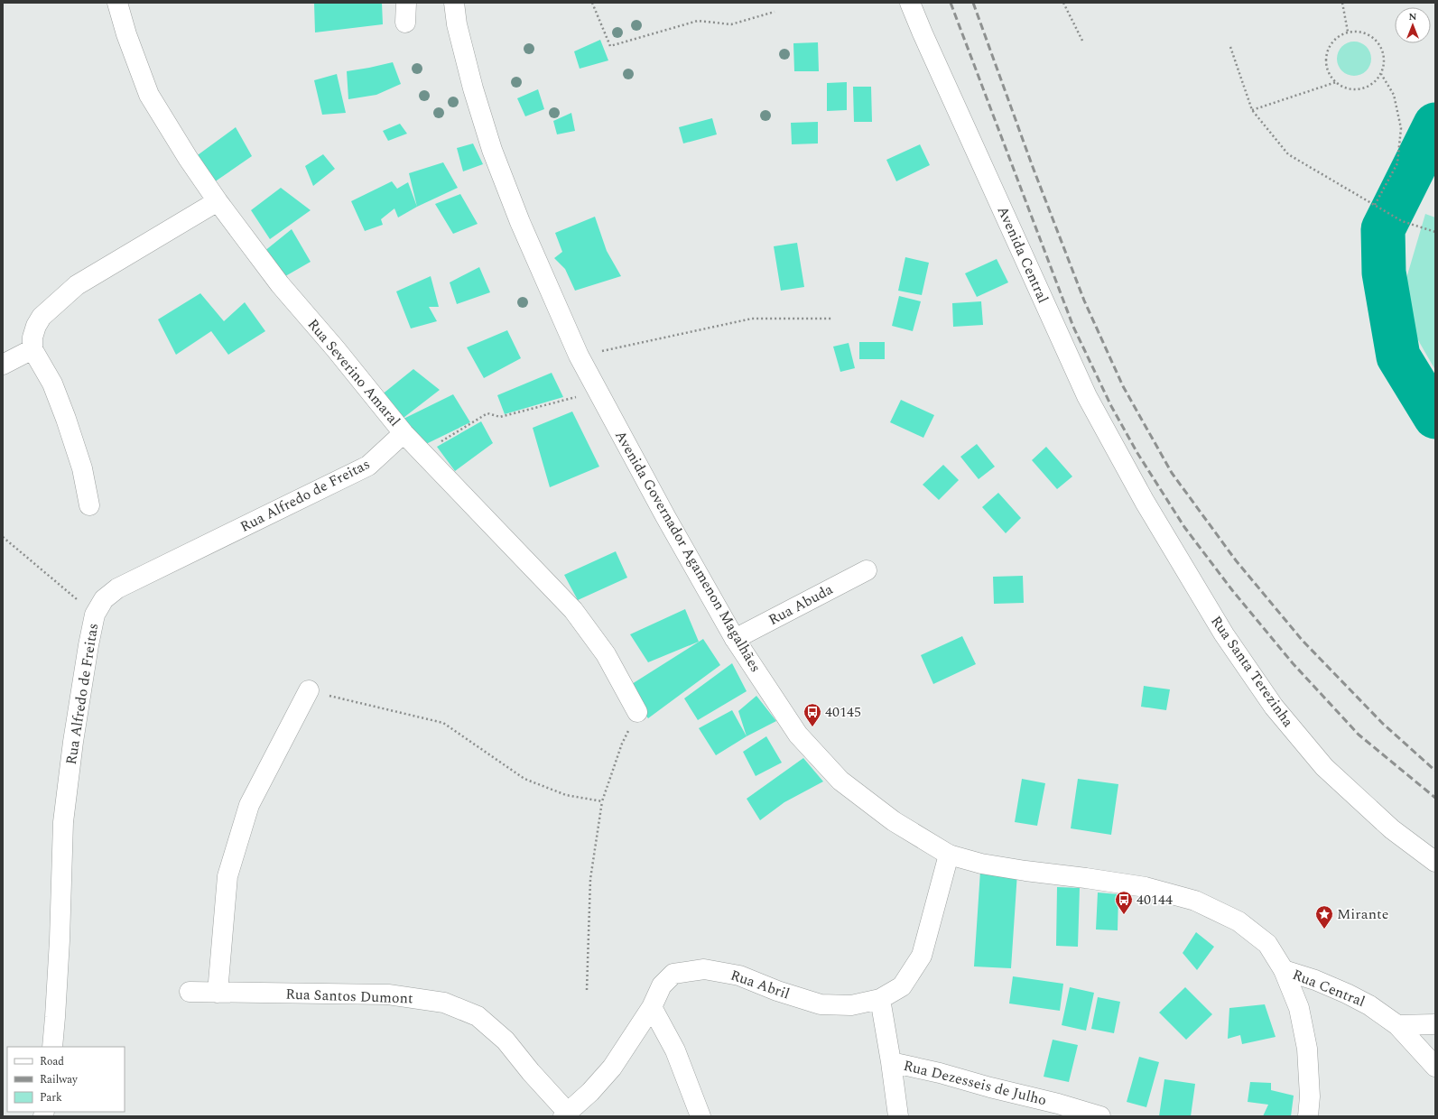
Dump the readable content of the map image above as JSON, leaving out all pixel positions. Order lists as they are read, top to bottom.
{
  "streets": {
    "street": [
      "Avenida Central",
      "Rua Severino Amaral",
      "Rua Alfredo de Freitas",
      "Avenida Governador Agamenon Magalhães",
      "Rua Abuda",
      "Rua Santa Terezinha",
      "Rua Abril",
      "Rua Central",
      "Rua Santos Dumont",
      "Rua Dezesseis de Julho"
    ]
  },
  "crossings": [
    ["Avenida Central", "Rua Santa Terezinha"],
    ["Rua Severino Amaral", "Rua Alfredo de Freitas"],
    ["Avenida Governador Agamenon Magalhães", "Rua Abuda"],
    ["Avenida Governador Agamenon Magalhães", "Rua Abril"],
    ["Avenida Governador Agamenon Magalhães", "Rua Central"],
    ["Rua Abril", "Rua Santos Dumont"]
  ],
  "places": {
    "bus stop": ["40145", "40144"],
    "place": ["Mirante"]
  },
  "legend": ["Road", "Railway", "Park"],
  "north": "top"
}
